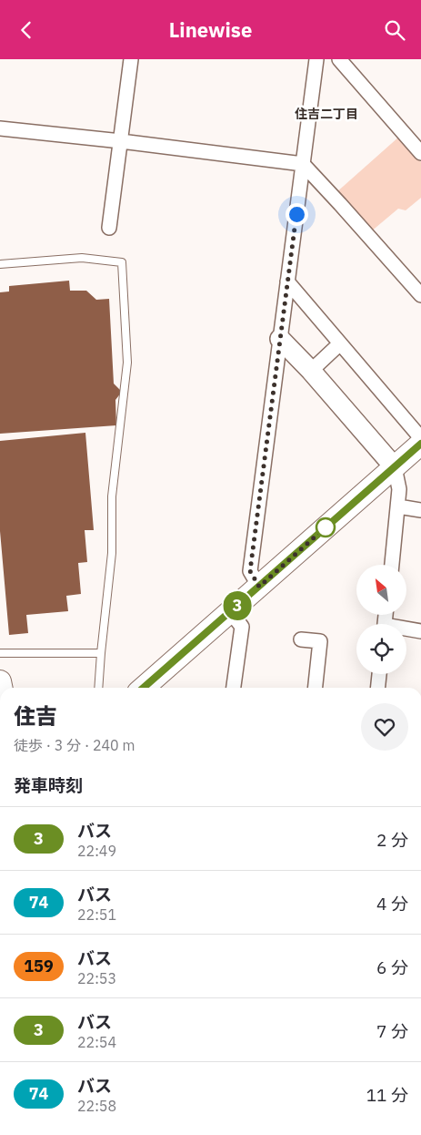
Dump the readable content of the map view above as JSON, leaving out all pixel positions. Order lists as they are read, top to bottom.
{
  "districts": ["住吉二丁目"],
  "lines": ["bus line 3"],
  "north": "top left",
  "page": {
    "header": "Linewise",
    "on_map": "3",
    "heading": [
      ["住吉", "徒歩 · 3 分 · 240 m"],
      "発車時刻"
    ],
    "list": [
      {
        "mark": "3",
        "name": "バス",
        "note": "22:49",
        "value": "2 分"
      },
      {
        "mark": "74",
        "name": "バス",
        "note": "22:51",
        "value": "4 分"
      },
      {
        "mark": "159",
        "name": "バス",
        "note": "22:53",
        "value": "6 分"
      },
      {
        "mark": "3",
        "name": "バス",
        "note": "22:54",
        "value": "7 分"
      },
      {
        "mark": "74",
        "name": "バス",
        "note": "22:58",
        "value": "11 分"
      }
    ]
  }
}
